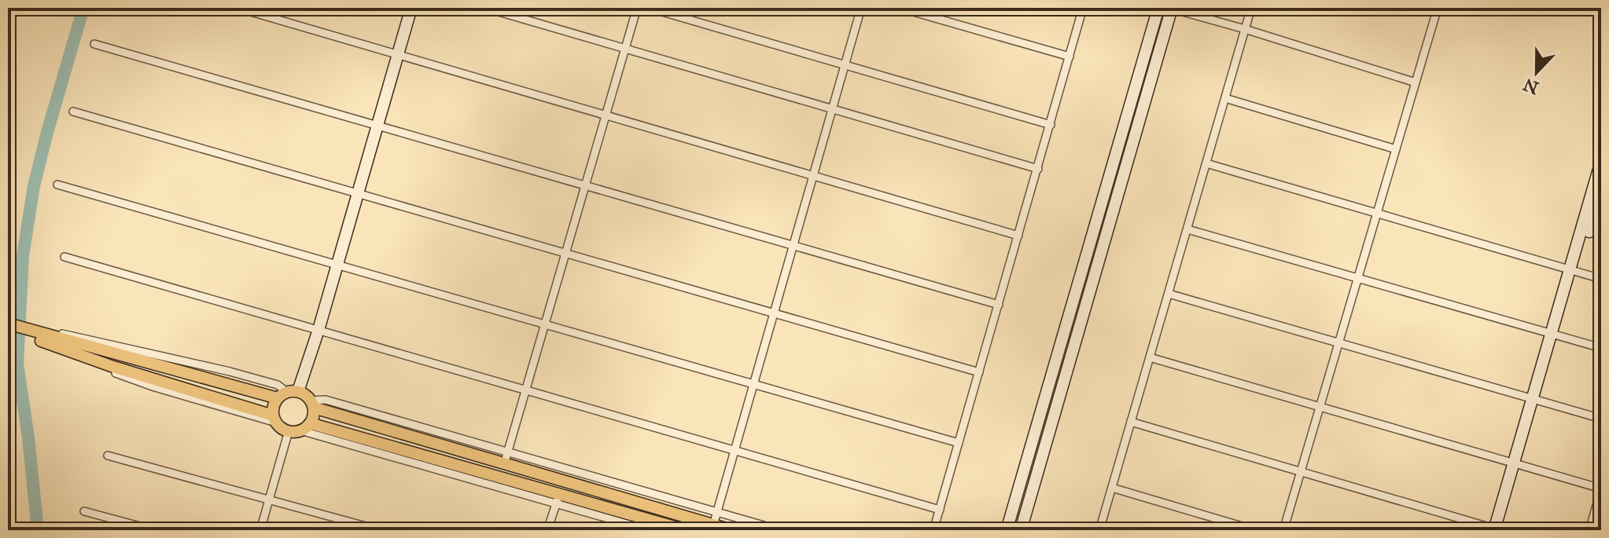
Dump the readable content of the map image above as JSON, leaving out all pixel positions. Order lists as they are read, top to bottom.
{
  "north": "bottom"
}
